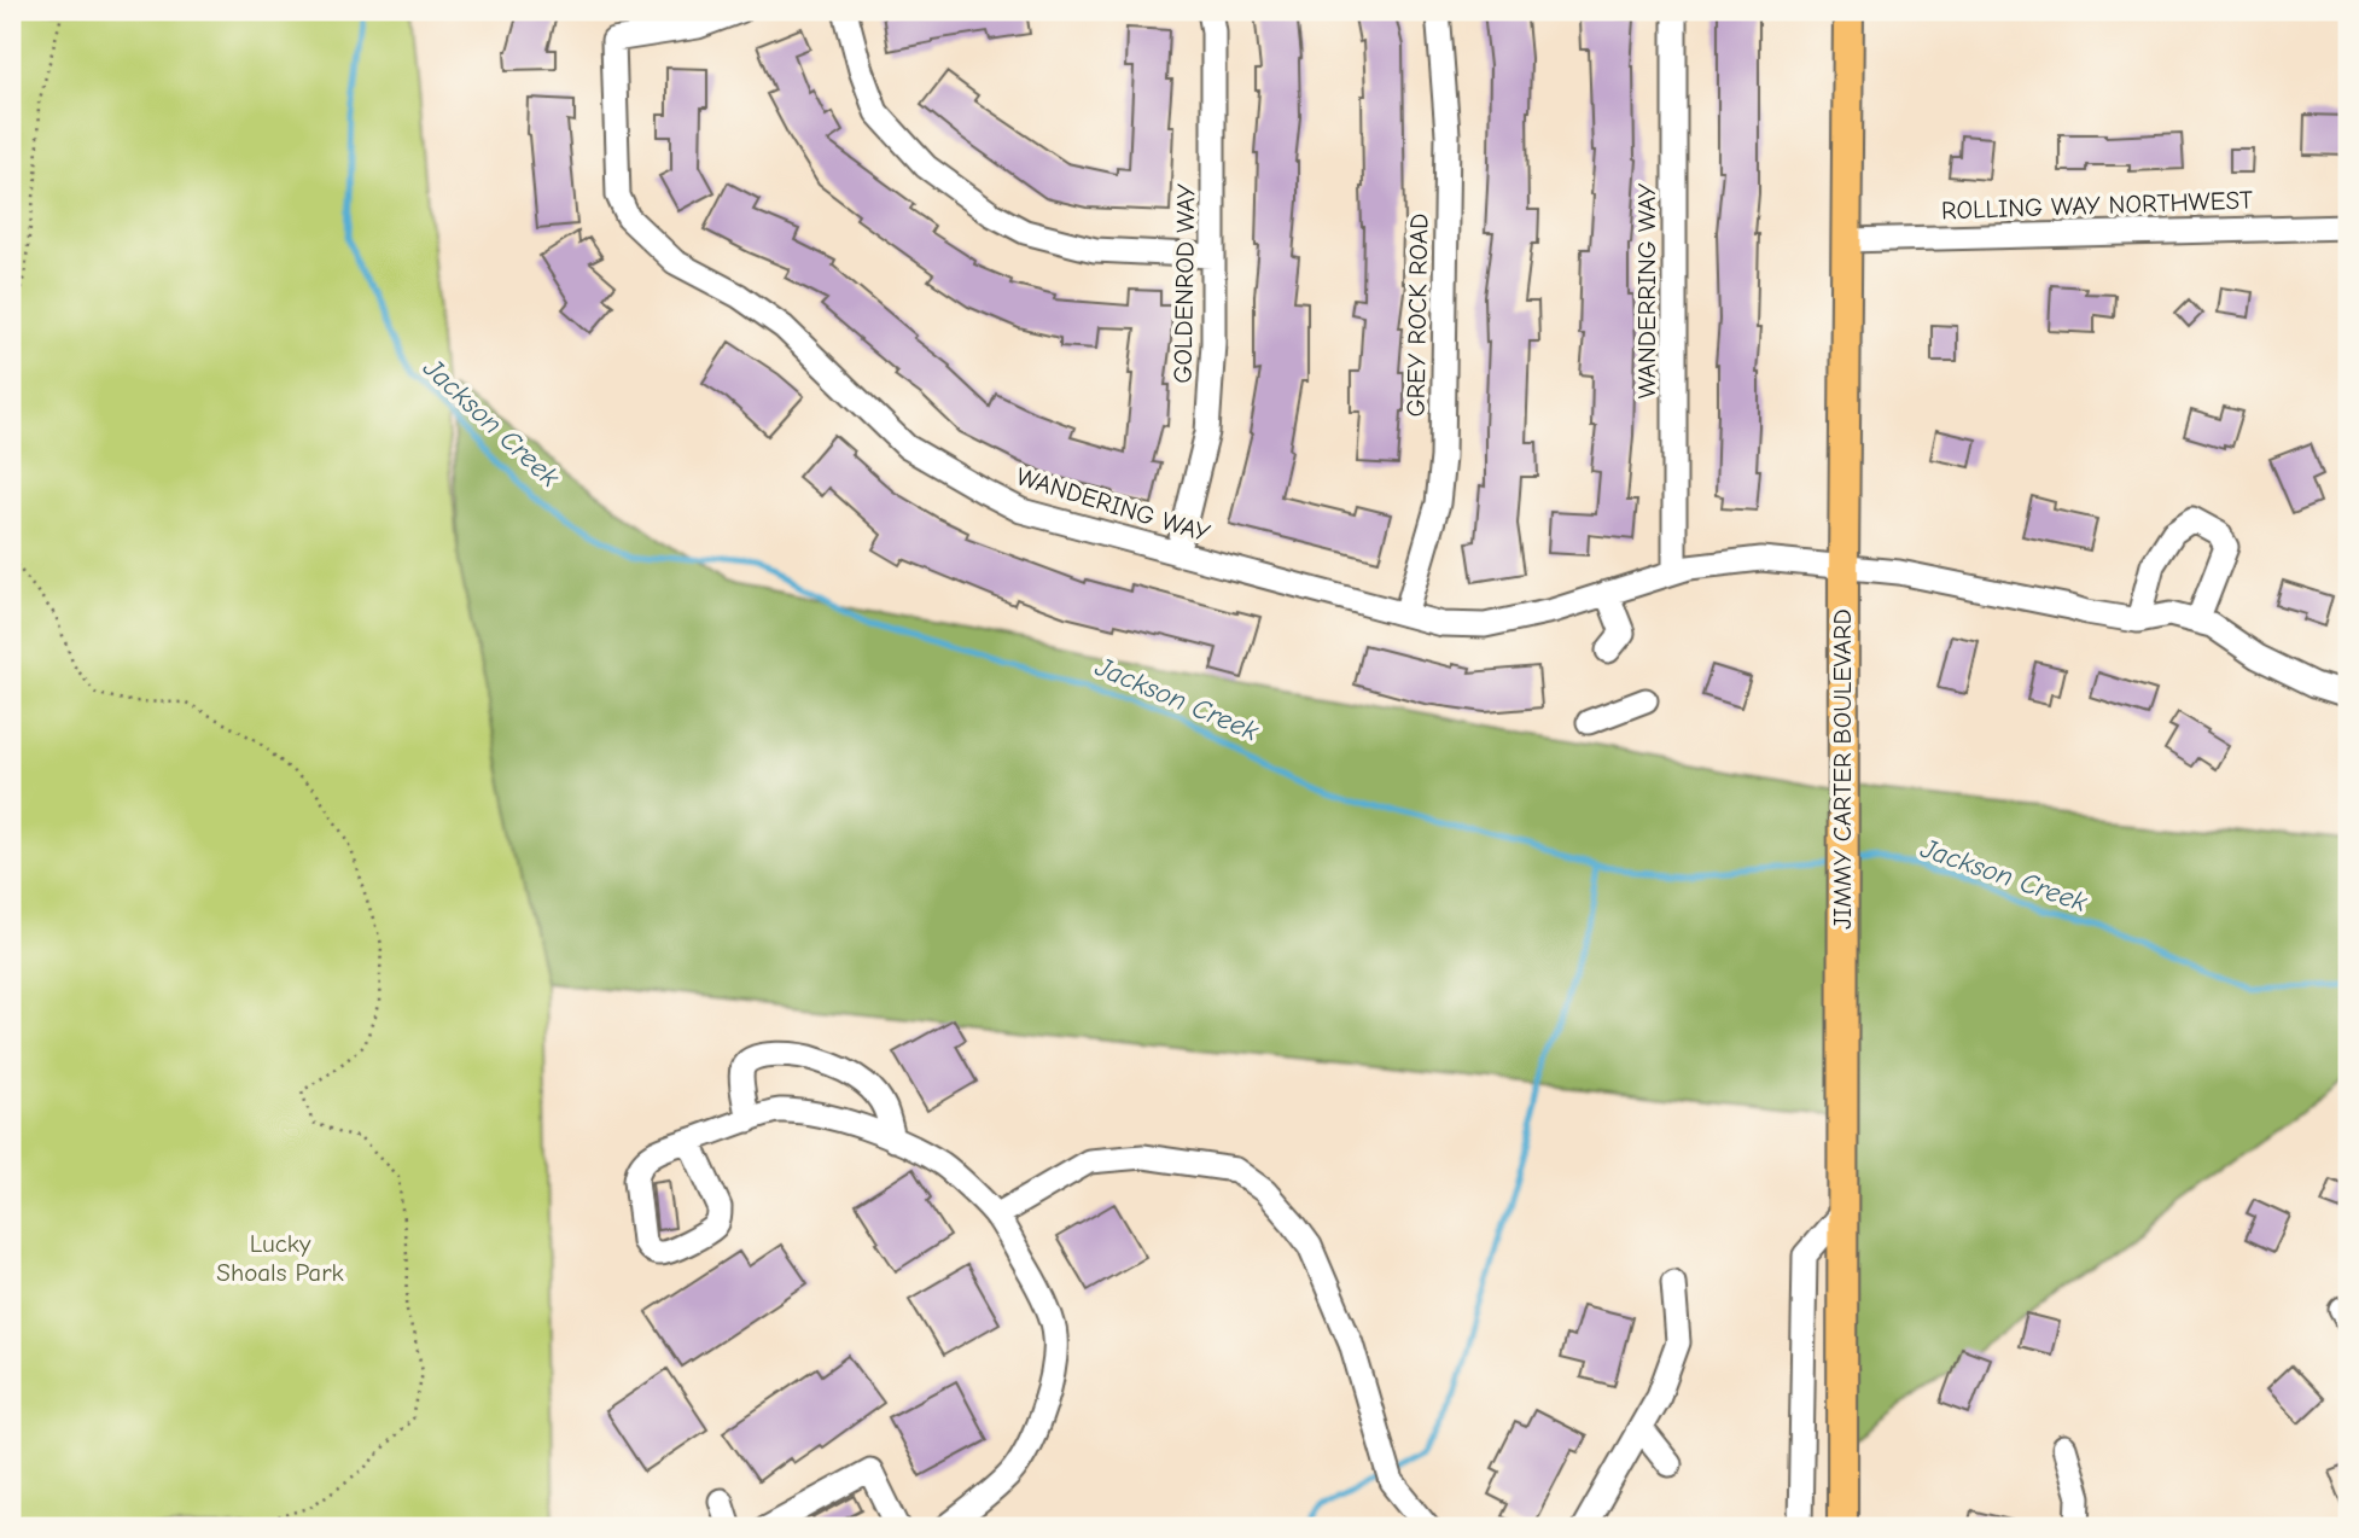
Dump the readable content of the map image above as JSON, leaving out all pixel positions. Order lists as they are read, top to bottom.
{
  "streets": {
    "main road": ["JIMMY CARTER BOULEVARD"],
    "street": [
      "ROLLING WAY NORTHWEST",
      "GOLDENROD WAY",
      "WANDERRING WAY",
      "GREY ROCK ROAD",
      "WANDERING WAY"
    ]
  },
  "crossings": [
    ["ROLLING WAY NORTHWEST", "JIMMY CARTER BOULEVARD"],
    ["GOLDENROD WAY", "WANDERING WAY"],
    ["WANDERRING WAY", "WANDERING WAY"],
    ["GREY ROCK ROAD", "WANDERING WAY"],
    ["WANDERING WAY", "JIMMY CARTER BOULEVARD"]
  ],
  "water": ["Jackson Creek"],
  "parks": ["Lucky Shoals Park"]
}
